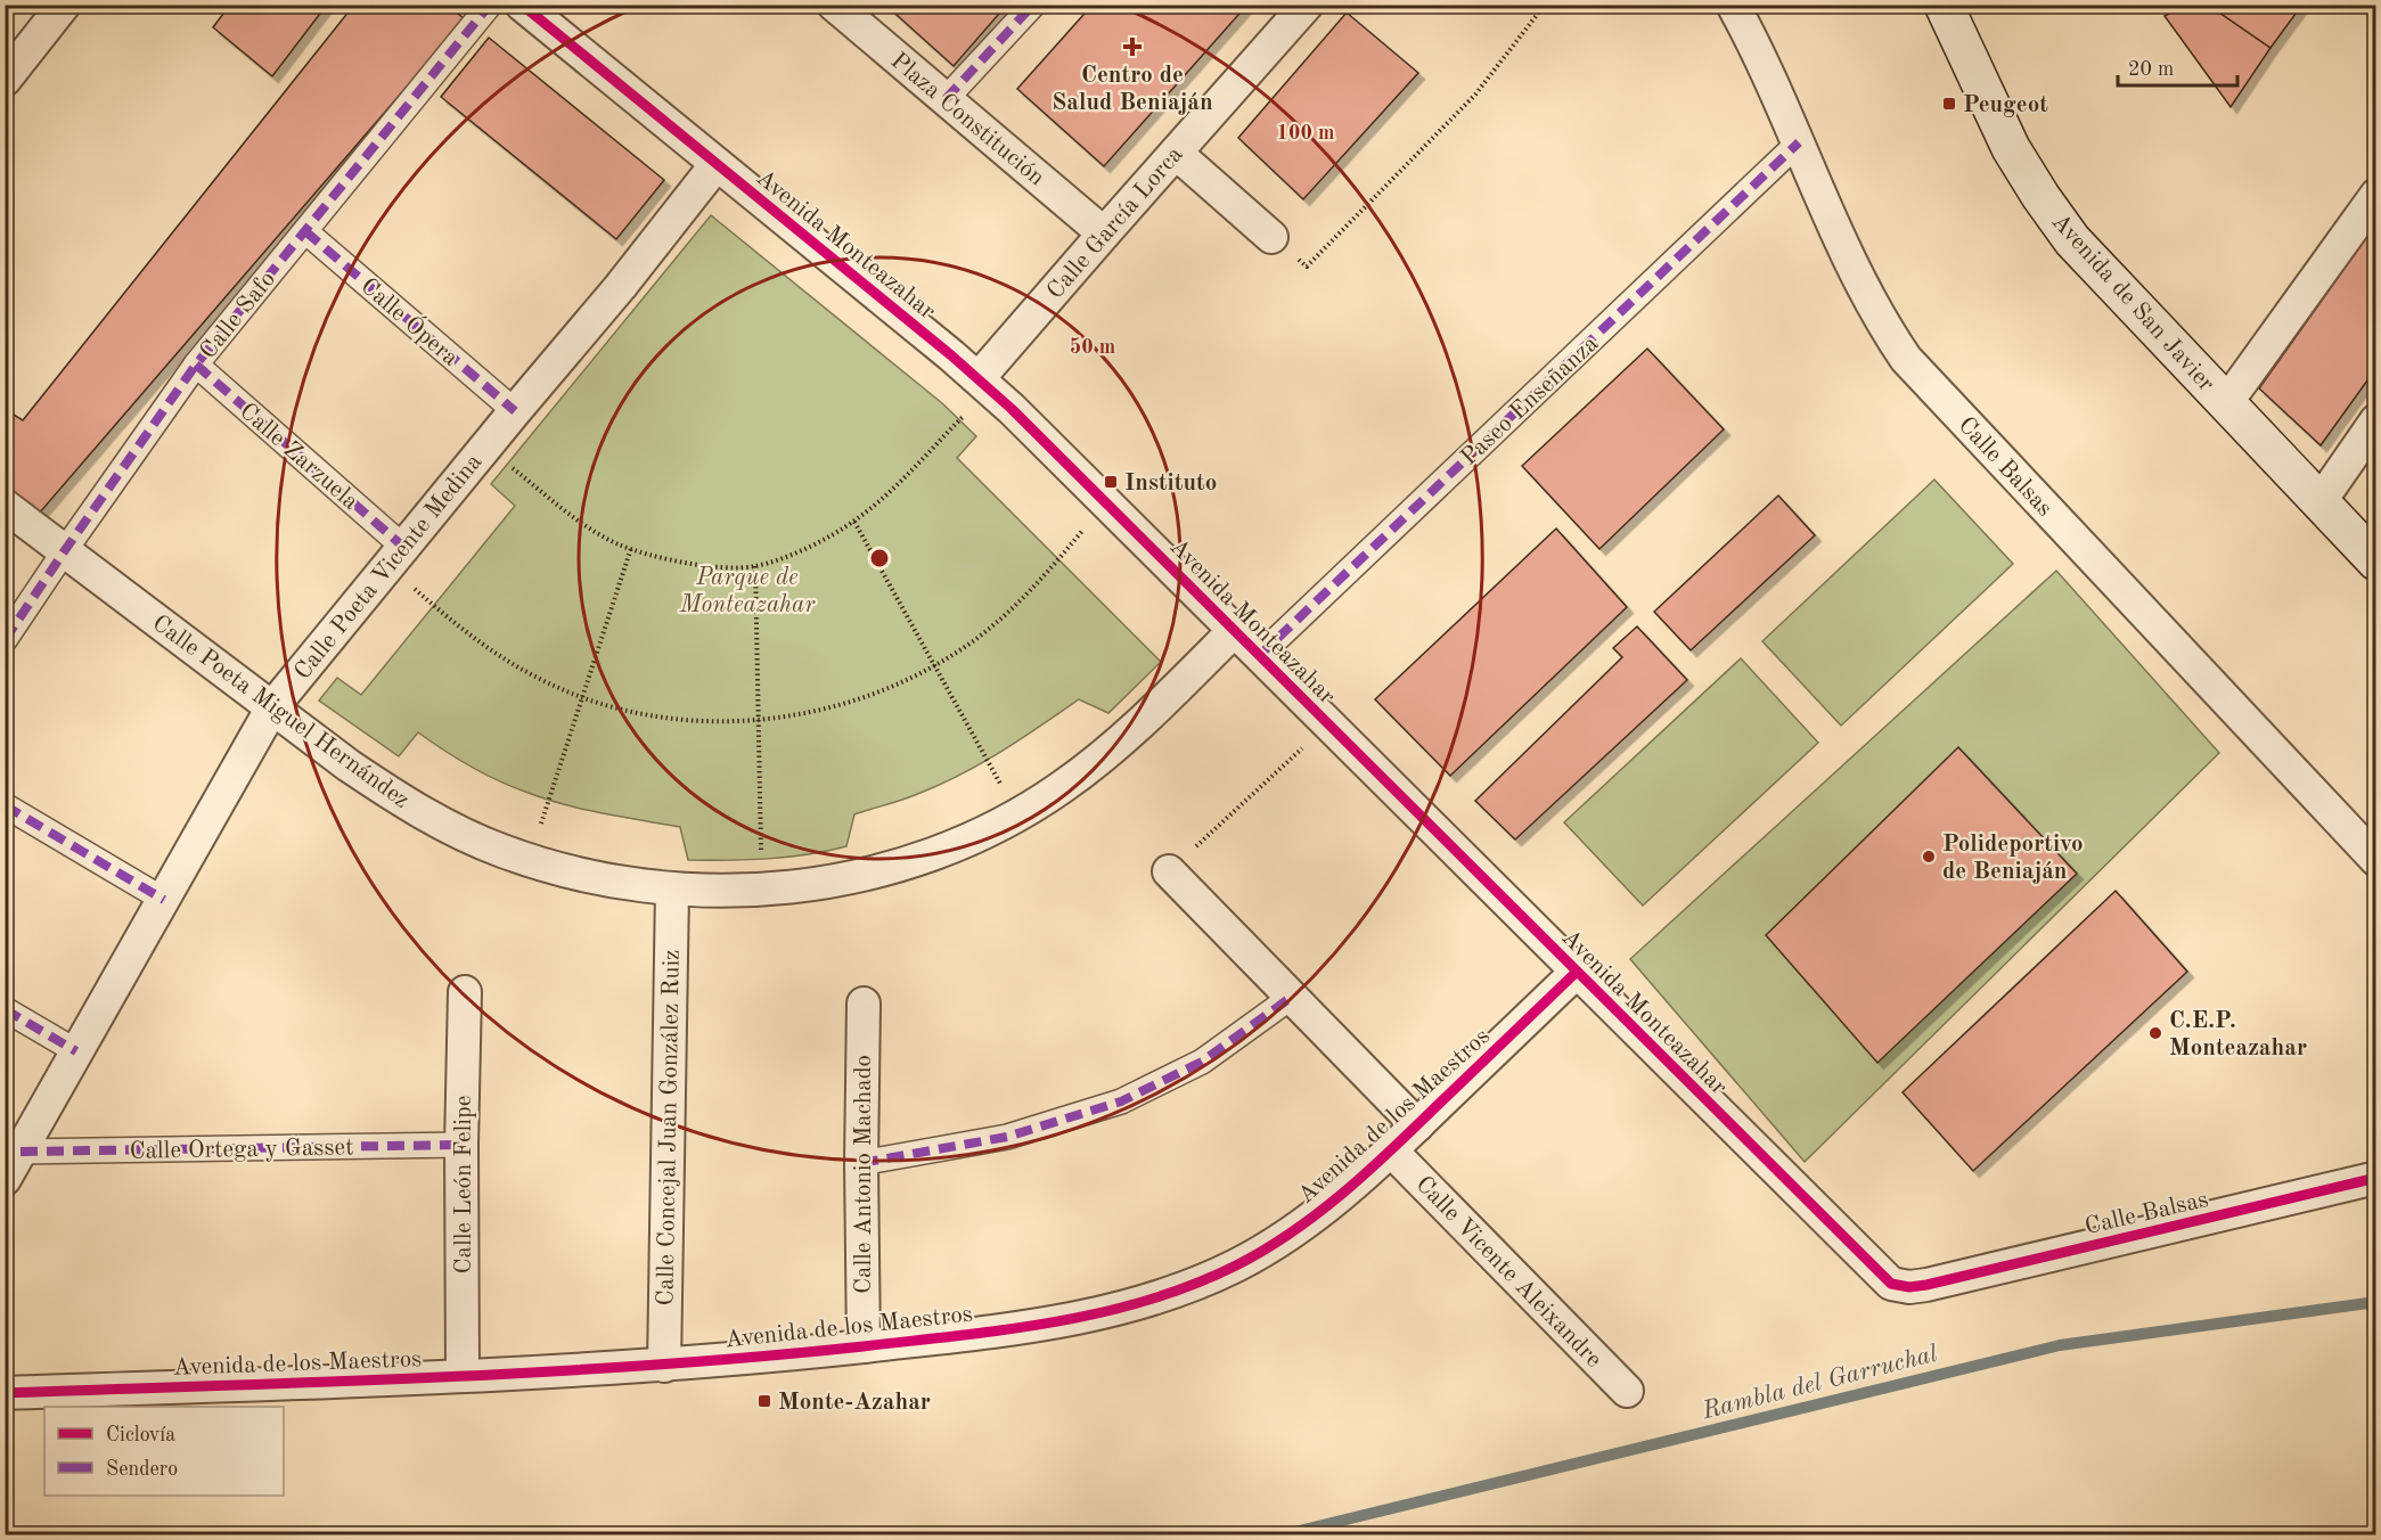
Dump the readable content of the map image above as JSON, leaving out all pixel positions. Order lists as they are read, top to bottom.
{
  "streets": {
    "main road": ["Avenida de San Javier"],
    "street": [
      "Plaza Constitución",
      "Calle García Lorca",
      "Avenida Monteazahar",
      "Calle Safo",
      "Calle Ópera",
      "Paseo Enseñanza",
      "Calle Zarzuela",
      "Calle Balsas",
      "Calle Poeta Vicente Medina",
      "Calle Poeta Miguel Hernández",
      "Avenida de los Maestros",
      "Calle Concejal Juan González Ruiz",
      "Calle Ortega y Gasset",
      "Calle Antonio Machado",
      "Calle León Felipe",
      "Calle Vicente Aleixandre"
    ]
  },
  "crossings": [
    ["Plaza Constitución", "Calle García Lorca"],
    ["Calle García Lorca", "Avenida Monteazahar"],
    ["Avenida Monteazahar", "Paseo Enseñanza"],
    ["Avenida Monteazahar", "Calle Balsas"],
    ["Avenida Monteazahar", "Calle Poeta Vicente Medina"],
    ["Avenida Monteazahar", "Calle Poeta Miguel Hernández"],
    ["Avenida Monteazahar", "Avenida de los Maestros"],
    ["Calle Safo", "Calle Ópera"],
    ["Calle Safo", "Calle Zarzuela"],
    ["Calle Safo", "Calle Poeta Miguel Hernández"],
    ["Calle Ópera", "Calle Poeta Vicente Medina"],
    ["Paseo Enseñanza", "Calle Balsas"],
    ["Calle Zarzuela", "Calle Poeta Vicente Medina"],
    ["Calle Poeta Vicente Medina", "Calle Poeta Miguel Hernández"],
    ["Calle Poeta Vicente Medina", "Calle Ortega y Gasset"],
    ["Calle Poeta Miguel Hernández", "Calle Concejal Juan González Ruiz"],
    ["Avenida de los Maestros", "Calle Concejal Juan González Ruiz"],
    ["Avenida de los Maestros", "Calle Antonio Machado"],
    ["Avenida de los Maestros", "Calle León Felipe"],
    ["Avenida de los Maestros", "Calle Vicente Aleixandre"],
    ["Calle Ortega y Gasset", "Calle León Felipe"]
  ],
  "water": ["Rambla del Garruchal"],
  "parks": ["Parque de Monteazahar"],
  "places": {
    "health": ["Centro de Salud Beniaján"],
    "transit": ["Peugeot", "Instituto", "Monte-Azahar"],
    "other": ["Polideportivo de Beniaján", "C.E.P. Monteazahar"]
  },
  "legend": ["Ciclovía", "Sendero"],
  "scale_bar": "20 m",
  "rings": ["100 m", "50 m"]
}
